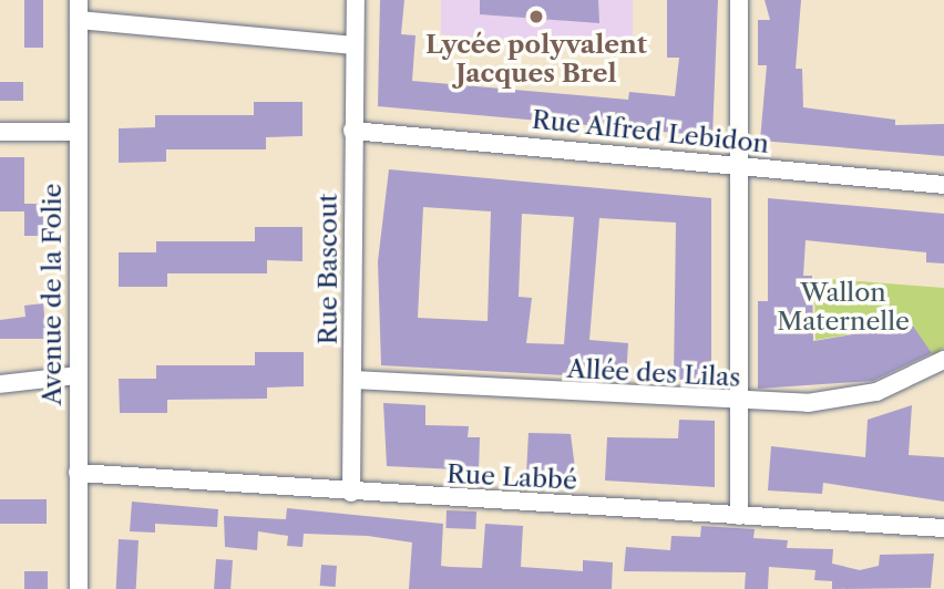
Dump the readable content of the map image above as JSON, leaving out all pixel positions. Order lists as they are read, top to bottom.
{
  "streets": {
    "street": [
      "Rue Alfred Lebidon",
      "Rue Bascout",
      "Avenue de la Folie",
      "Allée des Lilas",
      "Rue Labbé"
    ]
  },
  "crossings": [
    ["Rue Alfred Lebidon", "Rue Bascout"],
    ["Rue Bascout", "Allée des Lilas"],
    ["Rue Bascout", "Rue Labbé"],
    ["Avenue de la Folie", "Rue Labbé"]
  ],
  "parks": ["Wallon Maternelle"],
  "places": ["Lycée polyvalent Jacques Brel"]
}
